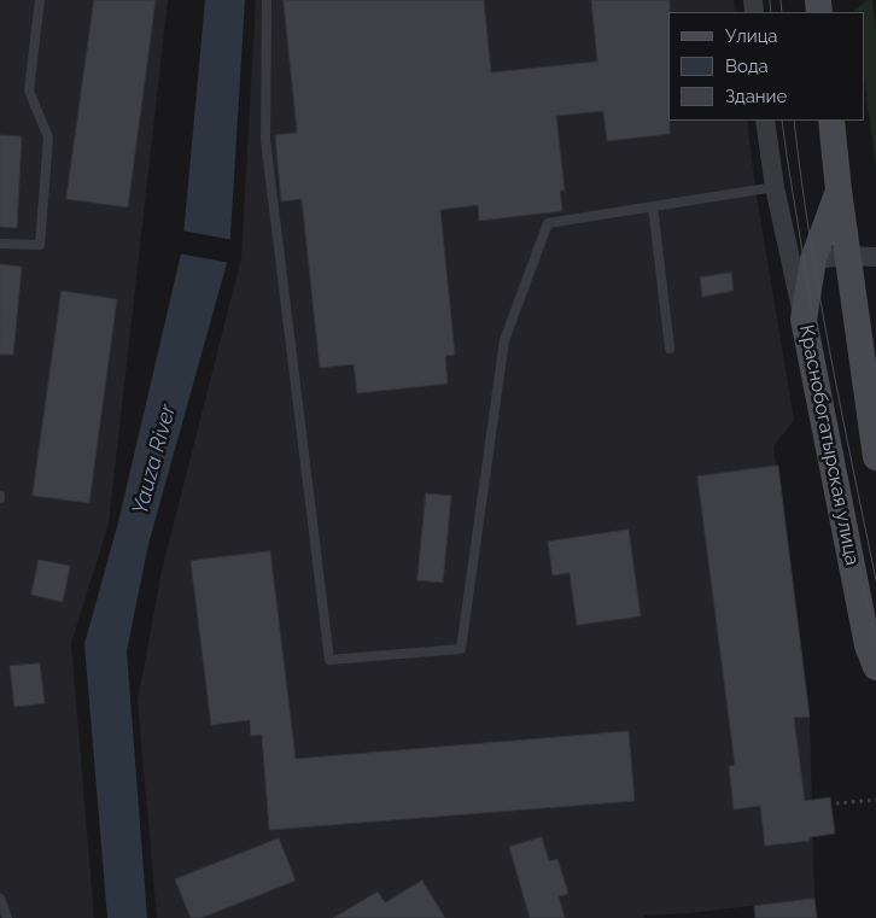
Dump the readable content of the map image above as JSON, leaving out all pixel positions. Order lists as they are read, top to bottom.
{
  "streets": {
    "main road": ["Краснобогатырская улица"]
  },
  "water": ["Yauza River"],
  "legend": ["Улица", "Вода", "Здание"]
}
